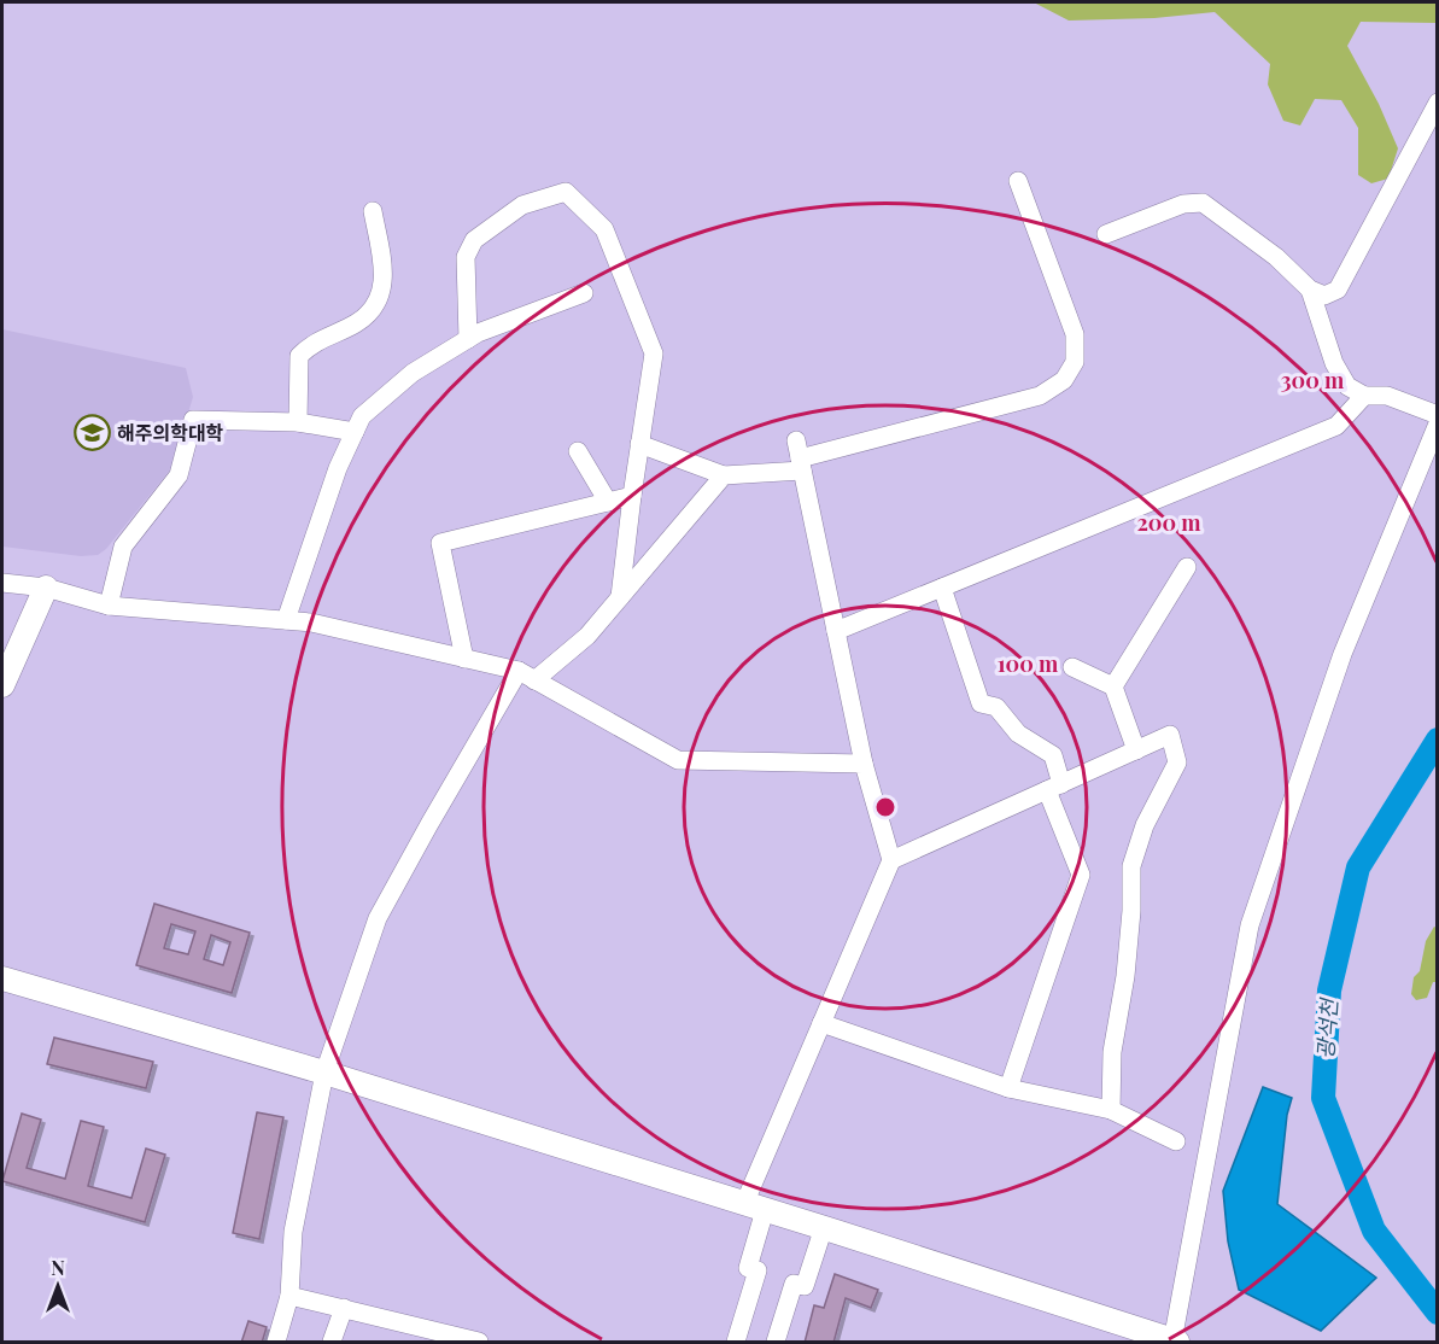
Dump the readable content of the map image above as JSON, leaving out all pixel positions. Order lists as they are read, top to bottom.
{
  "water": ["광석천"],
  "places": {
    "school or university": ["해주의학대학"]
  },
  "north": "top",
  "rings": ["300 m", "200 m", "100 m"]
}
